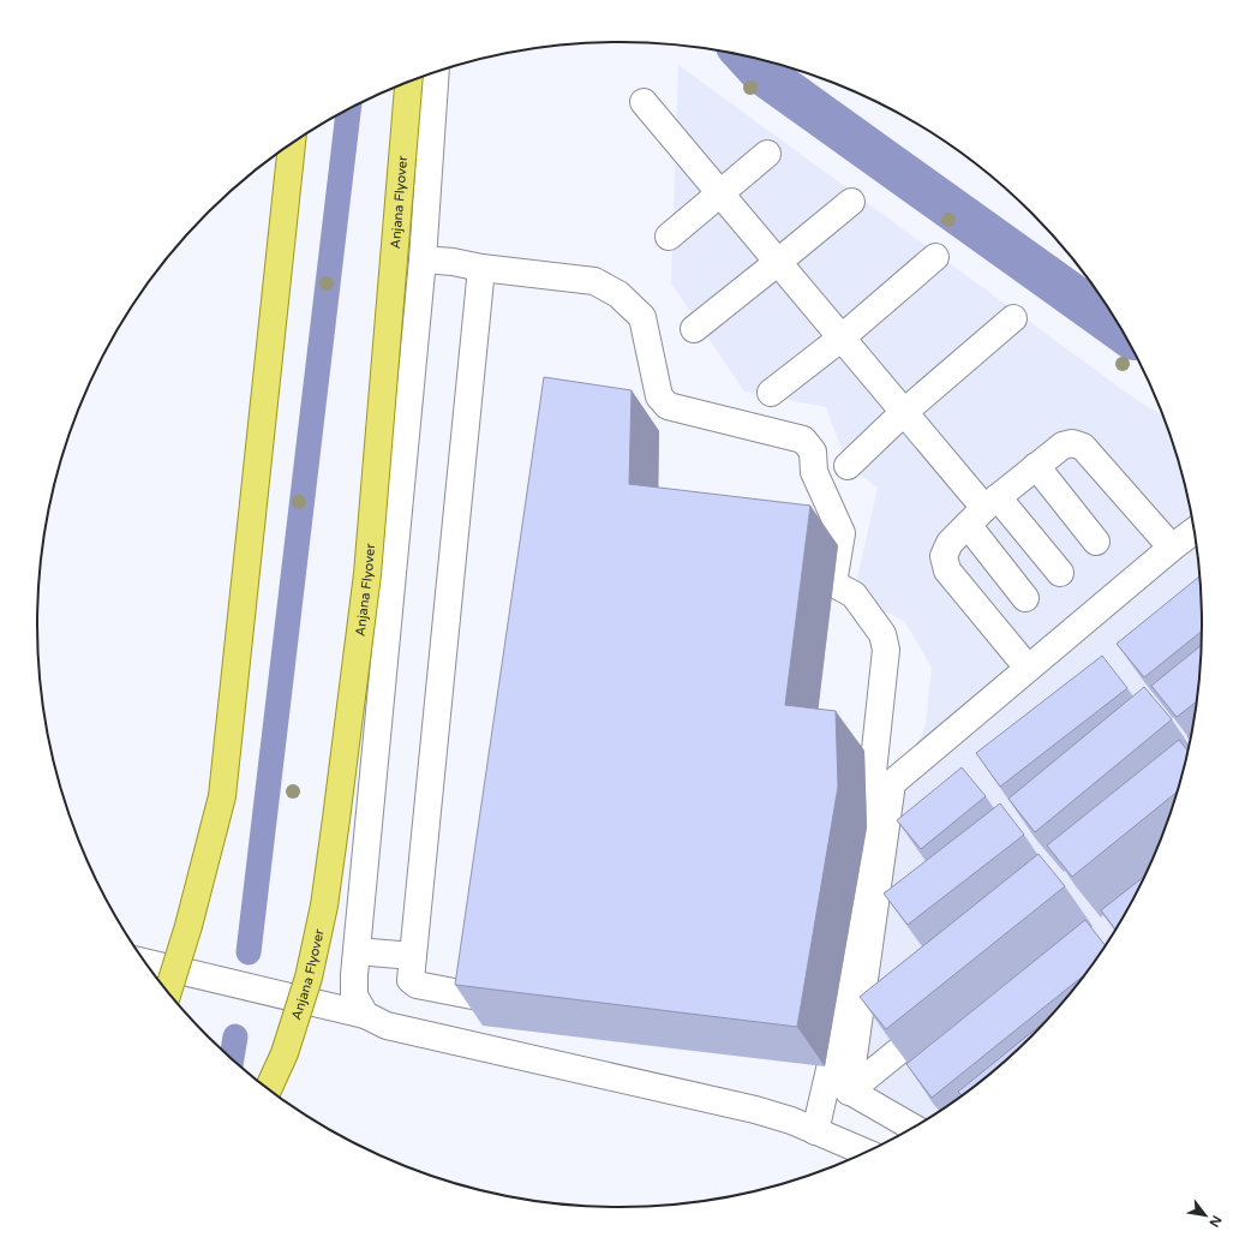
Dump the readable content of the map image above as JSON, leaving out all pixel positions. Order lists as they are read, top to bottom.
{
  "streets": {
    "main road": ["Anjana Flyover"]
  },
  "north": "bottom right"
}
